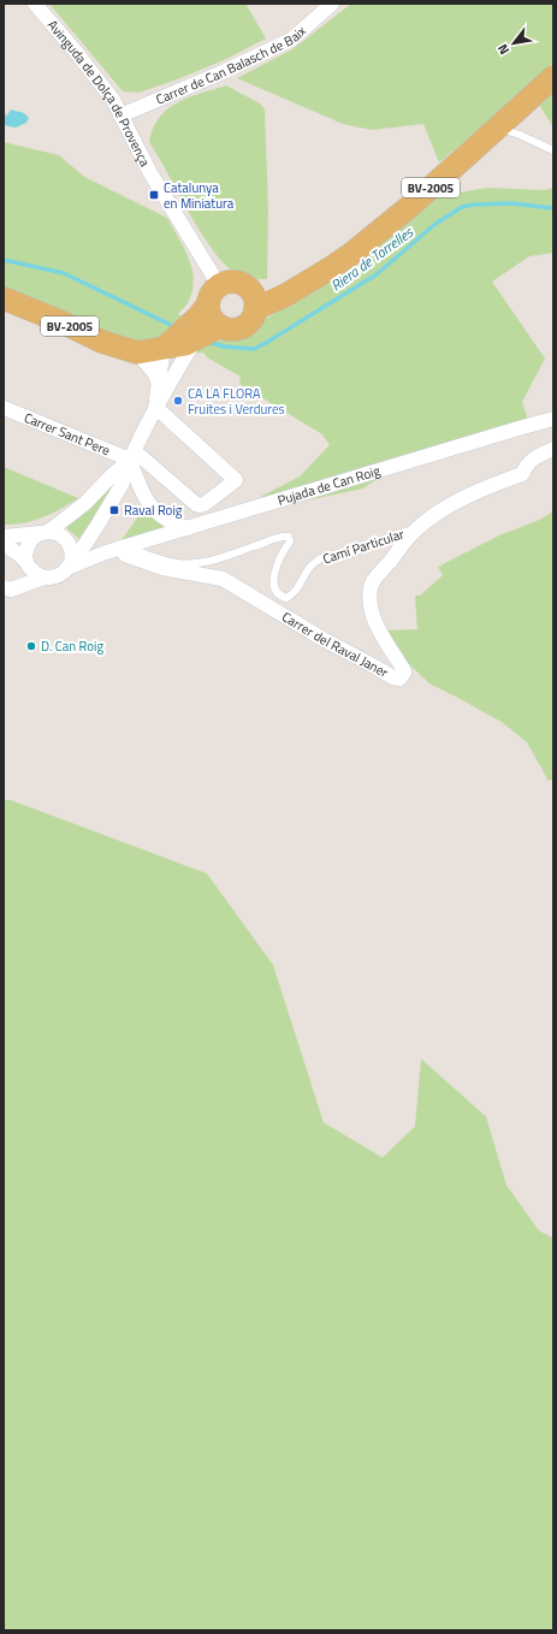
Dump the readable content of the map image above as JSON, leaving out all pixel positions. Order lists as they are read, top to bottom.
{
  "streets": {
    "main road": ["BV-2005"],
    "street": [
      "Carrer de Can Balasch de Baix",
      "Avinguda de Dolça de Provença",
      "Carrer Sant Pere",
      "Pujada de Can Roig",
      "Carrer del Raval Janer"
    ],
    "lane": ["Camí Particular"]
  },
  "crossings": [
    ["Carrer de Can Balasch de Baix", "Avinguda de Dolça de Provença"],
    ["Avinguda de Dolça de Provença", "BV-2005"],
    ["Pujada de Can Roig", "Camí Particular"],
    ["Pujada de Can Roig", "Carrer del Raval Janer"],
    ["Camí Particular", "Carrer del Raval Janer"]
  ],
  "water": ["Riera de Torrelles"],
  "places": {
    "transit": ["Catalunya en Miniatura", "Raval Roig"],
    "other": ["CA LA FLORA Fruites i Verdures", "D. Can Roig"]
  },
  "north": "bottom left"
}
